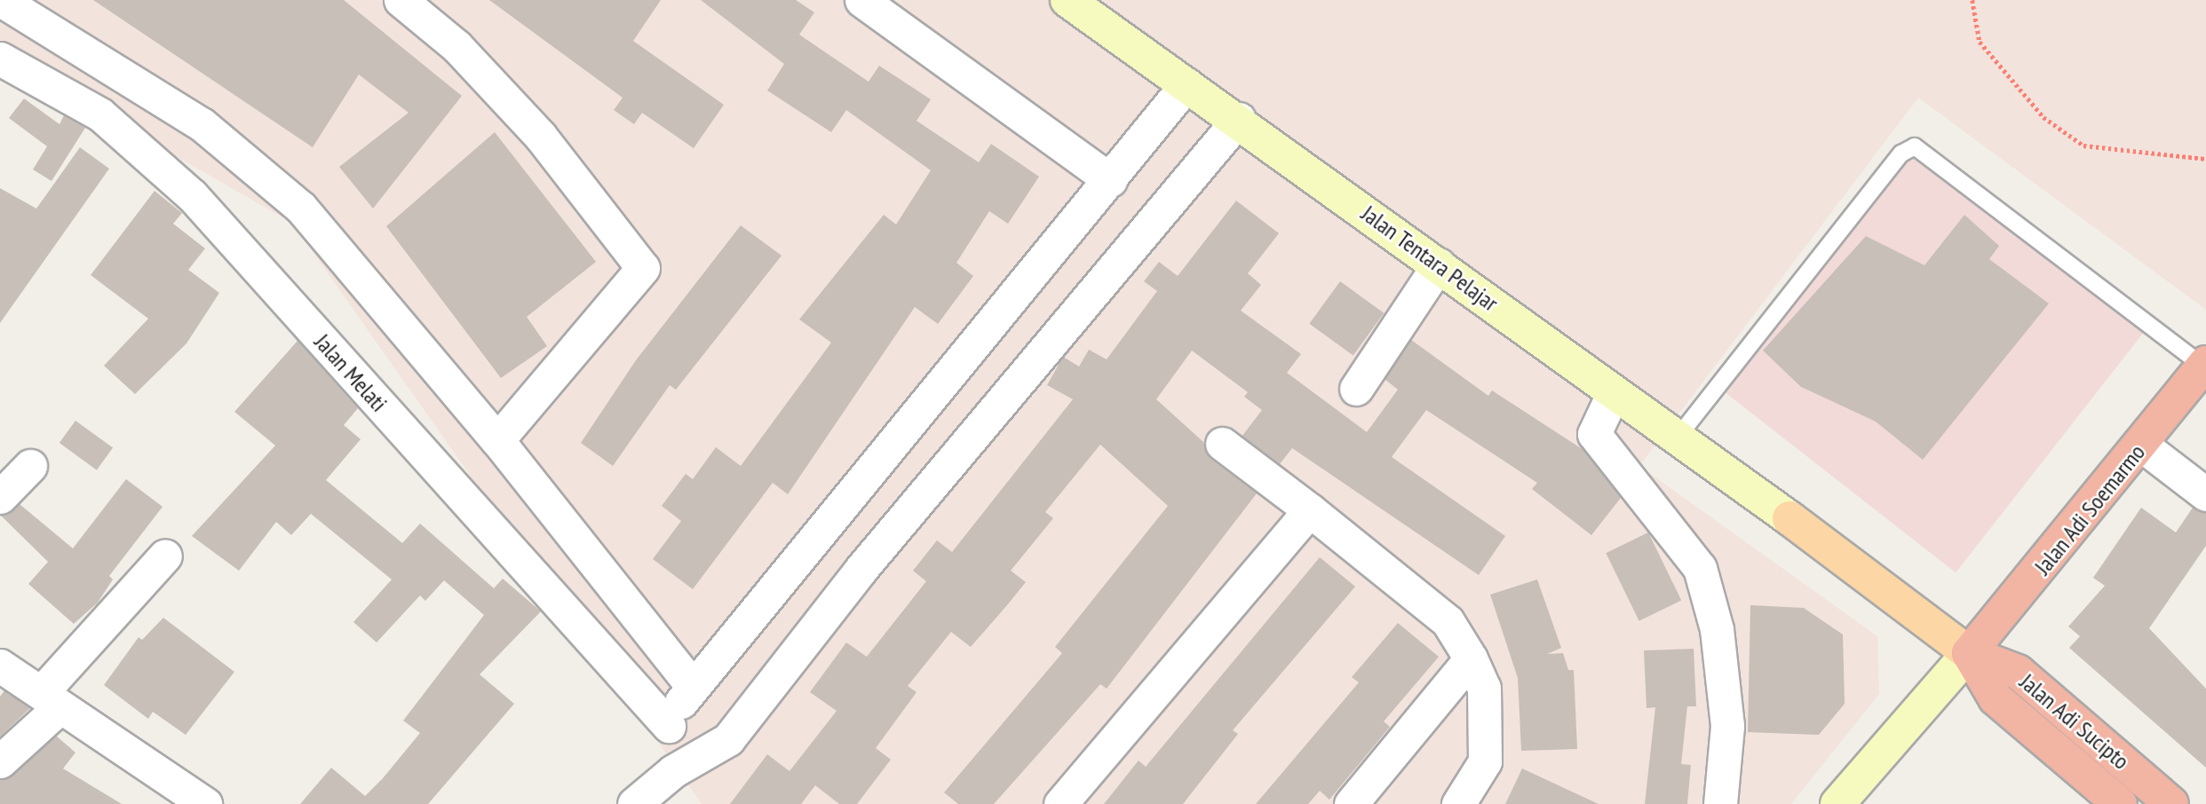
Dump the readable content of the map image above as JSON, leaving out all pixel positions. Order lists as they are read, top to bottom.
{
  "streets": {
    "highway": ["Jalan Adi Soemarmo", "Jalan Adi Sucipto"],
    "main road": ["Jalan Tentara Pelajar"],
    "street": ["Jalan Melati"]
  },
  "crossings": [
    ["Jalan Tentara Pelajar", "Jalan Adi Sucipto"],
    ["Jalan Adi Soemarmo", "Jalan Adi Sucipto"]
  ]
}
